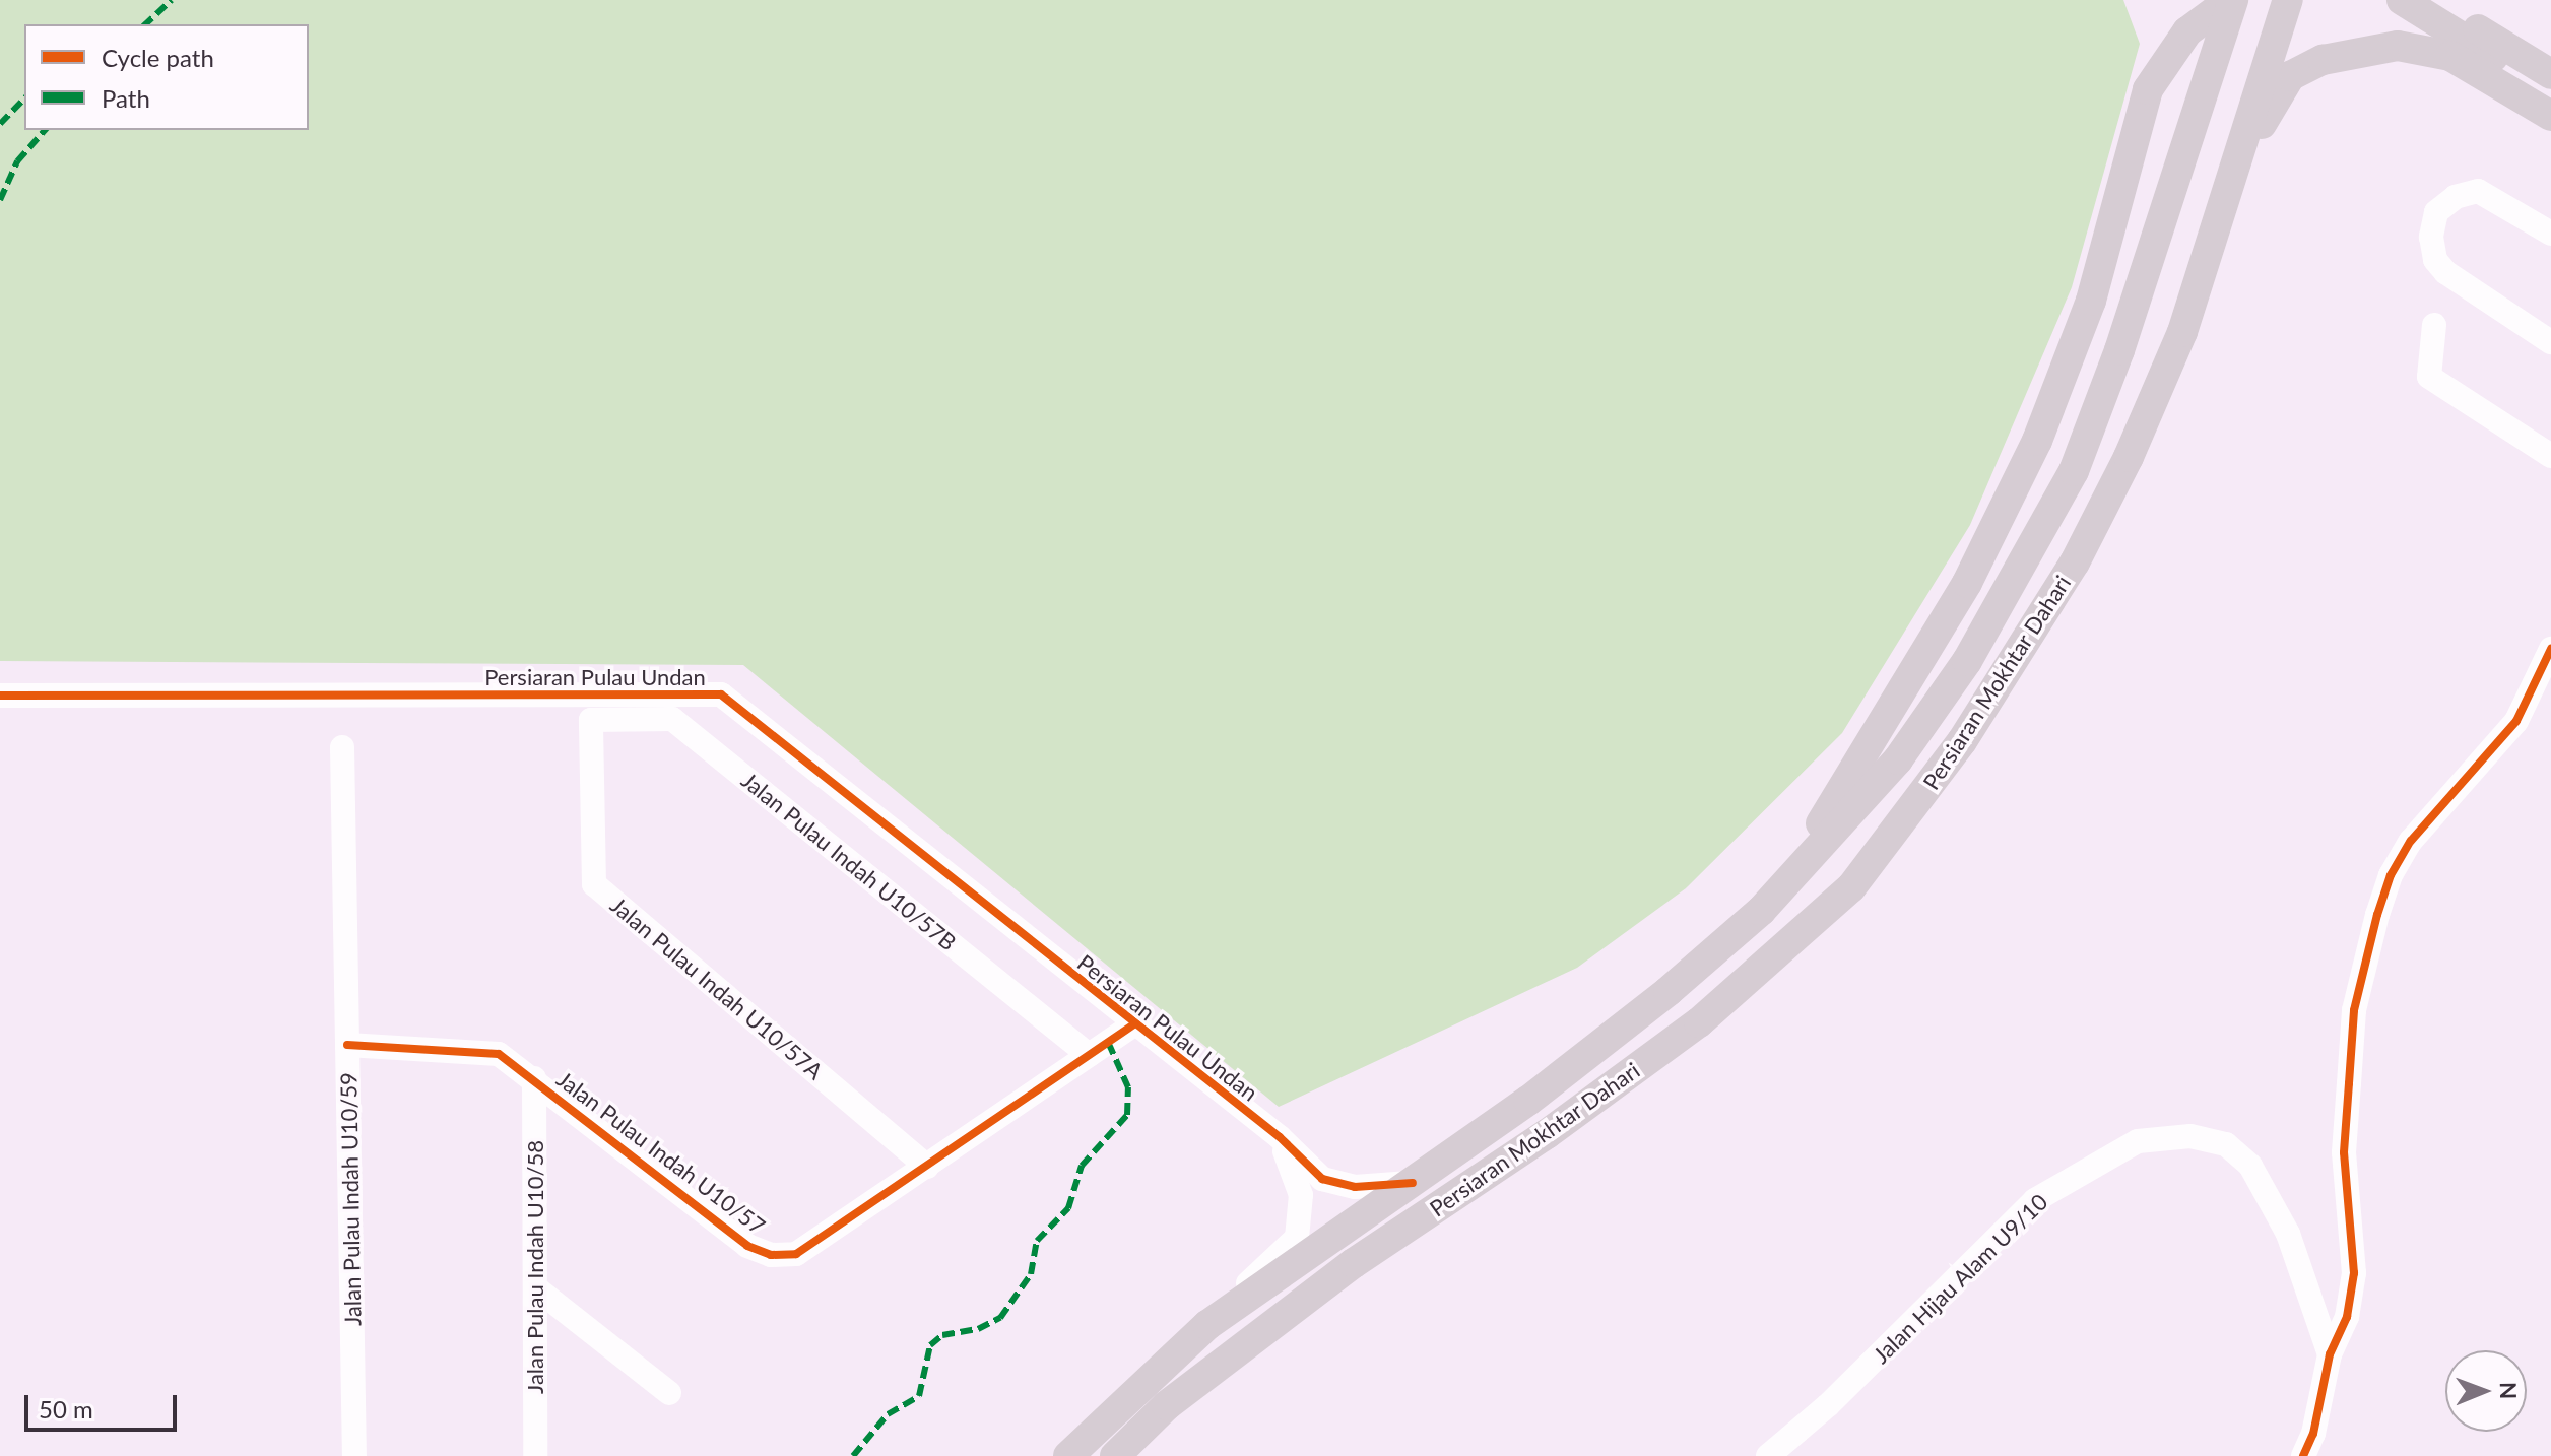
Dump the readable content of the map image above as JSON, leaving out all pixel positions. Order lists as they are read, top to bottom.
{
  "streets": {
    "main road": ["Persiaran Mokhtar Dahari"],
    "street": [
      "Persiaran Pulau Undan",
      "Jalan Pulau Indah U10/57B",
      "Jalan Pulau Indah U10/57A",
      "Jalan Pulau Indah U10/57",
      "Jalan Pulau Indah U10/59",
      "Jalan Pulau Indah U10/58",
      "Jalan Hijau Alam U9/10"
    ]
  },
  "crossings": [
    ["Persiaran Pulau Undan", "Persiaran Mokhtar Dahari"],
    ["Persiaran Pulau Undan", "Jalan Pulau Indah U10/57"],
    ["Jalan Pulau Indah U10/57B", "Jalan Pulau Indah U10/57A"],
    ["Jalan Pulau Indah U10/57B", "Jalan Pulau Indah U10/57"],
    ["Jalan Pulau Indah U10/57A", "Jalan Pulau Indah U10/57"],
    ["Jalan Pulau Indah U10/57", "Jalan Pulau Indah U10/59"],
    ["Jalan Pulau Indah U10/57", "Jalan Pulau Indah U10/58"]
  ],
  "legend": ["Cycle path", "Path"],
  "scale_bar": "50 m",
  "north": "right"
}
